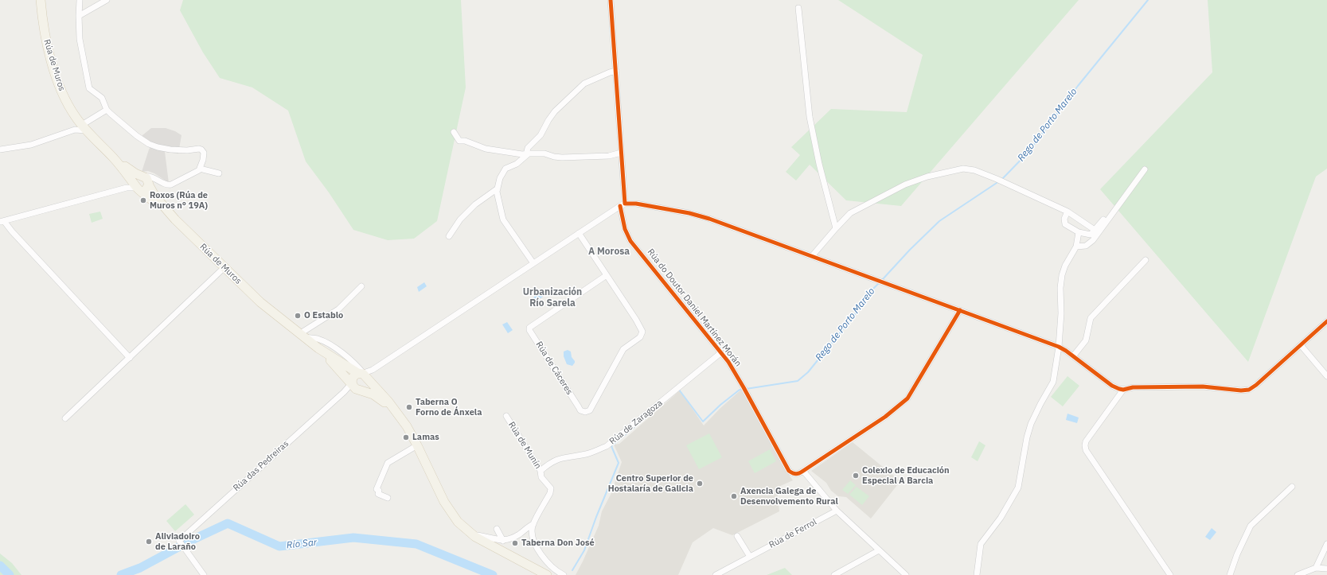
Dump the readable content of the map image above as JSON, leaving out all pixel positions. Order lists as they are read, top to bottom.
{
  "streets": {
    "main road": ["Rúa de Muros"],
    "street": [
      "Rúa do Doutor Daniel Martínez Morán",
      "Rúa de Cáceres",
      "Rúa de Zaragoza",
      "Rúa de Munín",
      "Rúa das Pedreiras",
      "Rúa de Ferrol"
    ]
  },
  "crossings": [
    ["Rúa do Doutor Daniel Martínez Morán", "Rúa de Zaragoza"],
    ["Rúa de Zaragoza", "Rúa de Munín"]
  ],
  "districts": ["A Morosa", "Urbanización Río Sarela"],
  "water": ["Rego de Porto Marelo", "Río Sar"],
  "places": [
    "Roxos (Rúa de Muros n° 19A)",
    "O Establo",
    "Taberna O Forno de Ánxela",
    "Lamas",
    "Colexio de Educación Especial A Barcia",
    "Centro Superior de Hostalaría de Galicia",
    "Axencia Galega de Desenvolvemento Rural",
    "Aliviadoiro de Laraño",
    "Taberna Don José"
  ]
}
